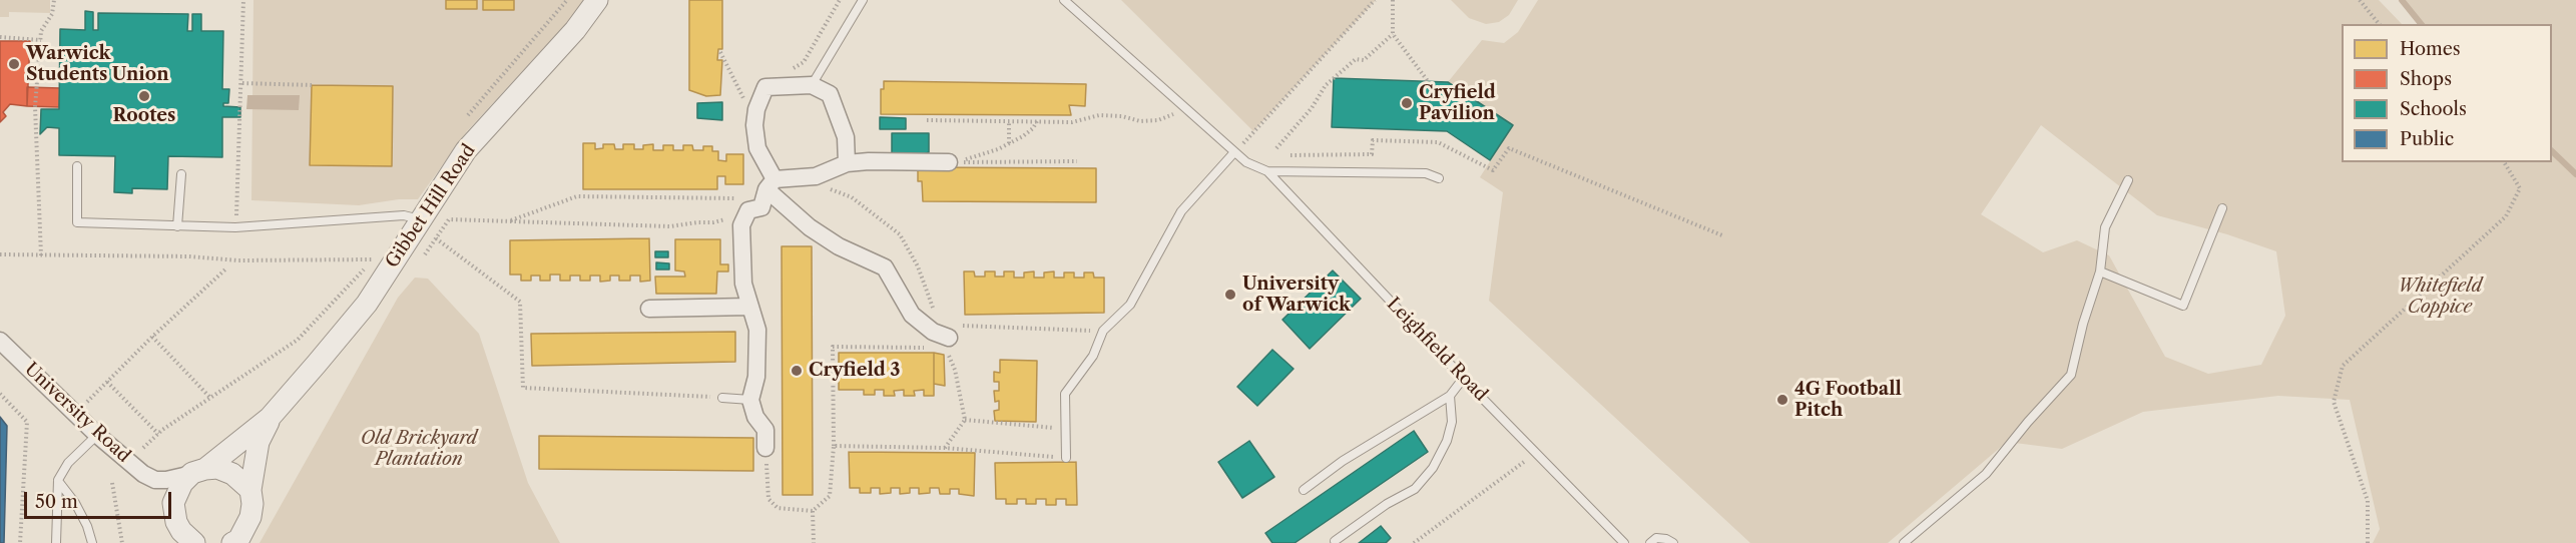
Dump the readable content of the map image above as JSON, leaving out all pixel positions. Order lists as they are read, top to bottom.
{
  "streets": {
    "street": ["Gibbet Hill Road", "University Road"],
    "lane": ["Leighfield Road"]
  },
  "crossings": [
    ["Gibbet Hill Road", "University Road"]
  ],
  "parks": ["Whitefield Coppice", "Old Brickyard Plantation"],
  "places": [
    "Warwick Students Union",
    "Rootes",
    "Cryfield Pavilion",
    "University of Warwick",
    "Cryfield 3",
    "4G Football Pitch"
  ],
  "legend": [
    "Homes",
    "Shops",
    "Schools",
    "Public"
  ],
  "scale_bar": "50 m"
}
